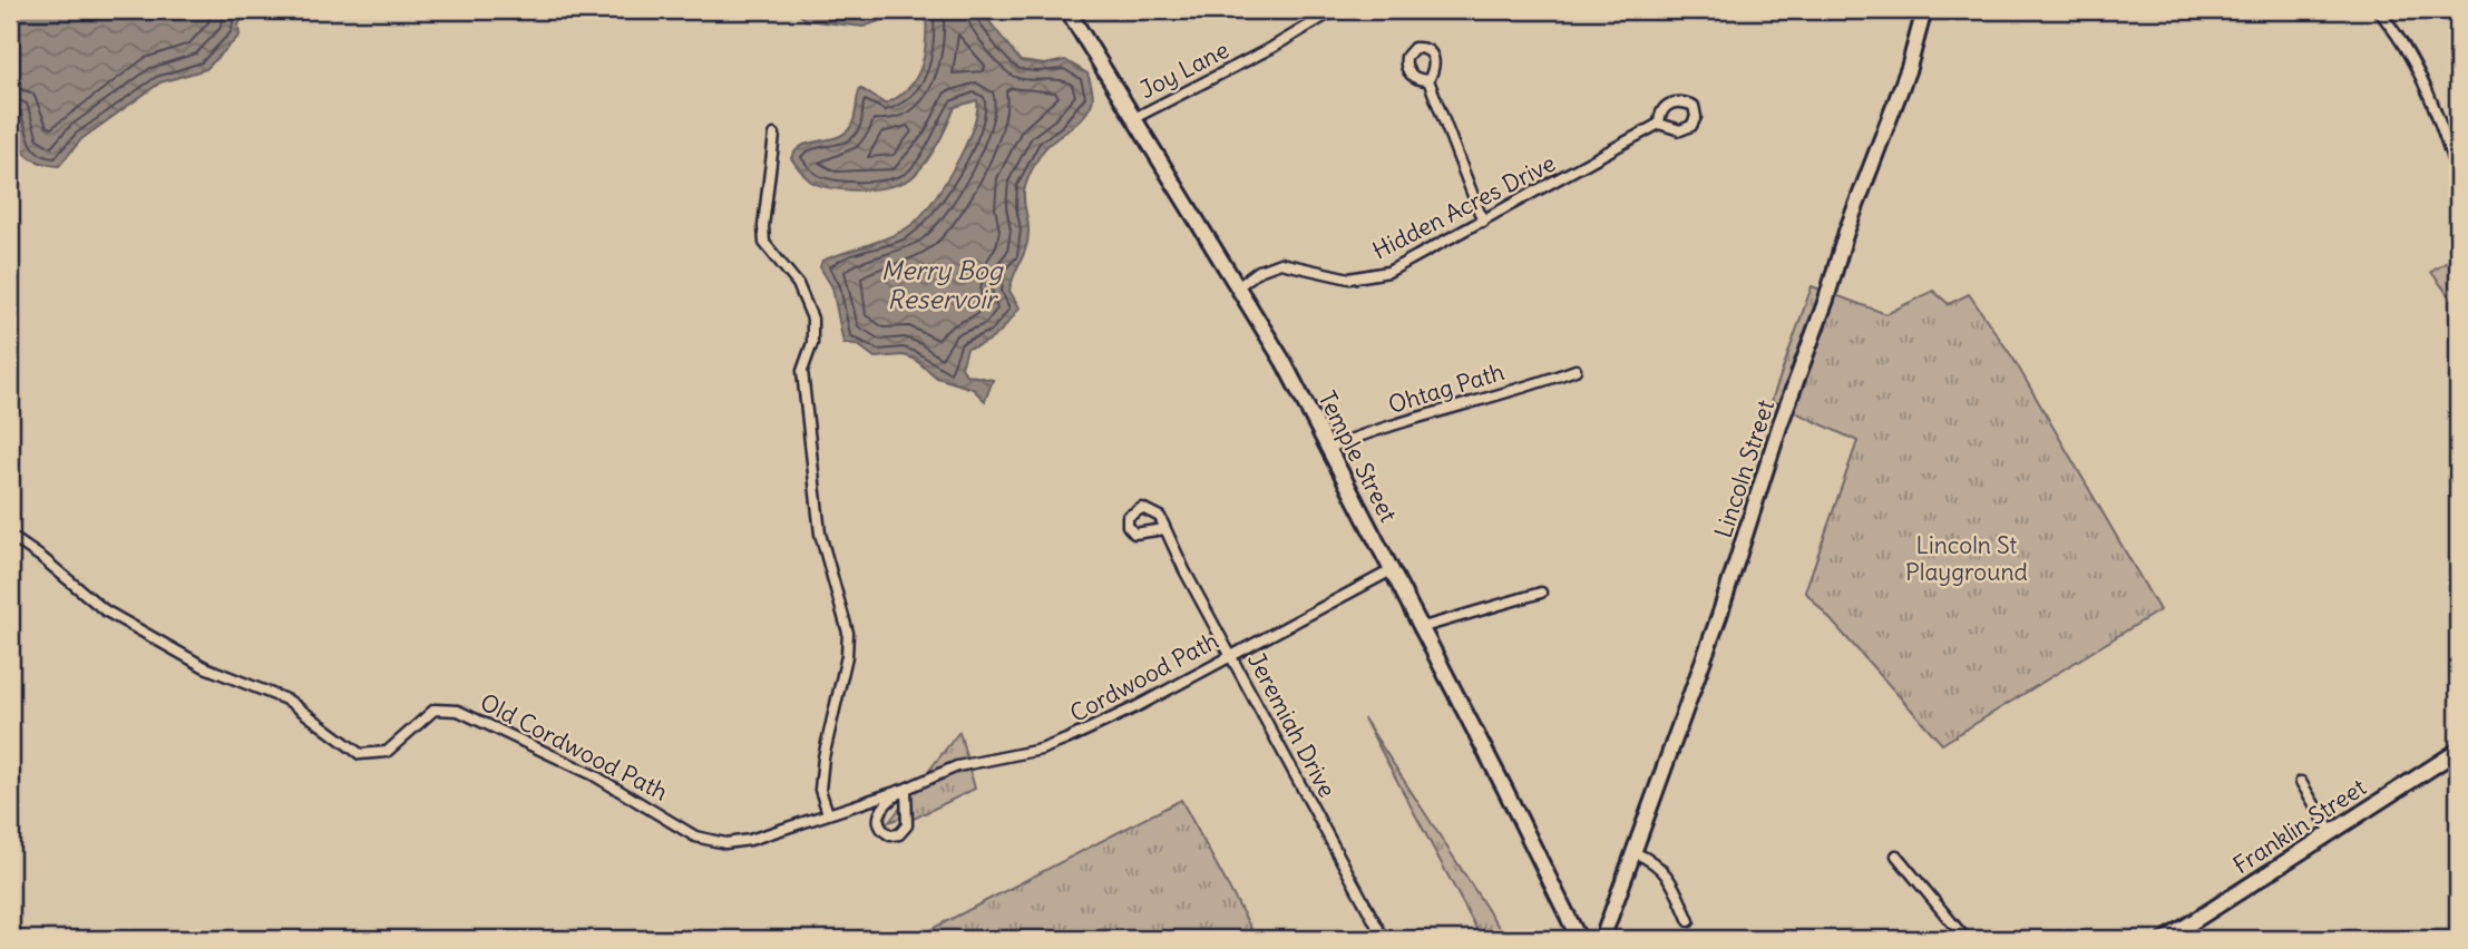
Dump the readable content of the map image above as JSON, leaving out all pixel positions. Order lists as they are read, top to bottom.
{
  "streets": {
    "main road": ["Temple Street", "Lincoln Street", "Franklin Street"],
    "street": [
      "Joy Lane",
      "Hidden Acres Drive",
      "Ohtag Path",
      "Cordwood Path",
      "Jeremiah Drive",
      "Old Cordwood Path"
    ]
  },
  "crossings": [
    ["Joy Lane", "Temple Street"],
    ["Hidden Acres Drive", "Temple Street"],
    ["Ohtag Path", "Temple Street"],
    ["Temple Street", "Cordwood Path"],
    ["Cordwood Path", "Jeremiah Drive"],
    ["Cordwood Path", "Old Cordwood Path"]
  ],
  "water": ["Merry Bog Reservoir"],
  "parks": ["Lincoln St Playground"]
}
